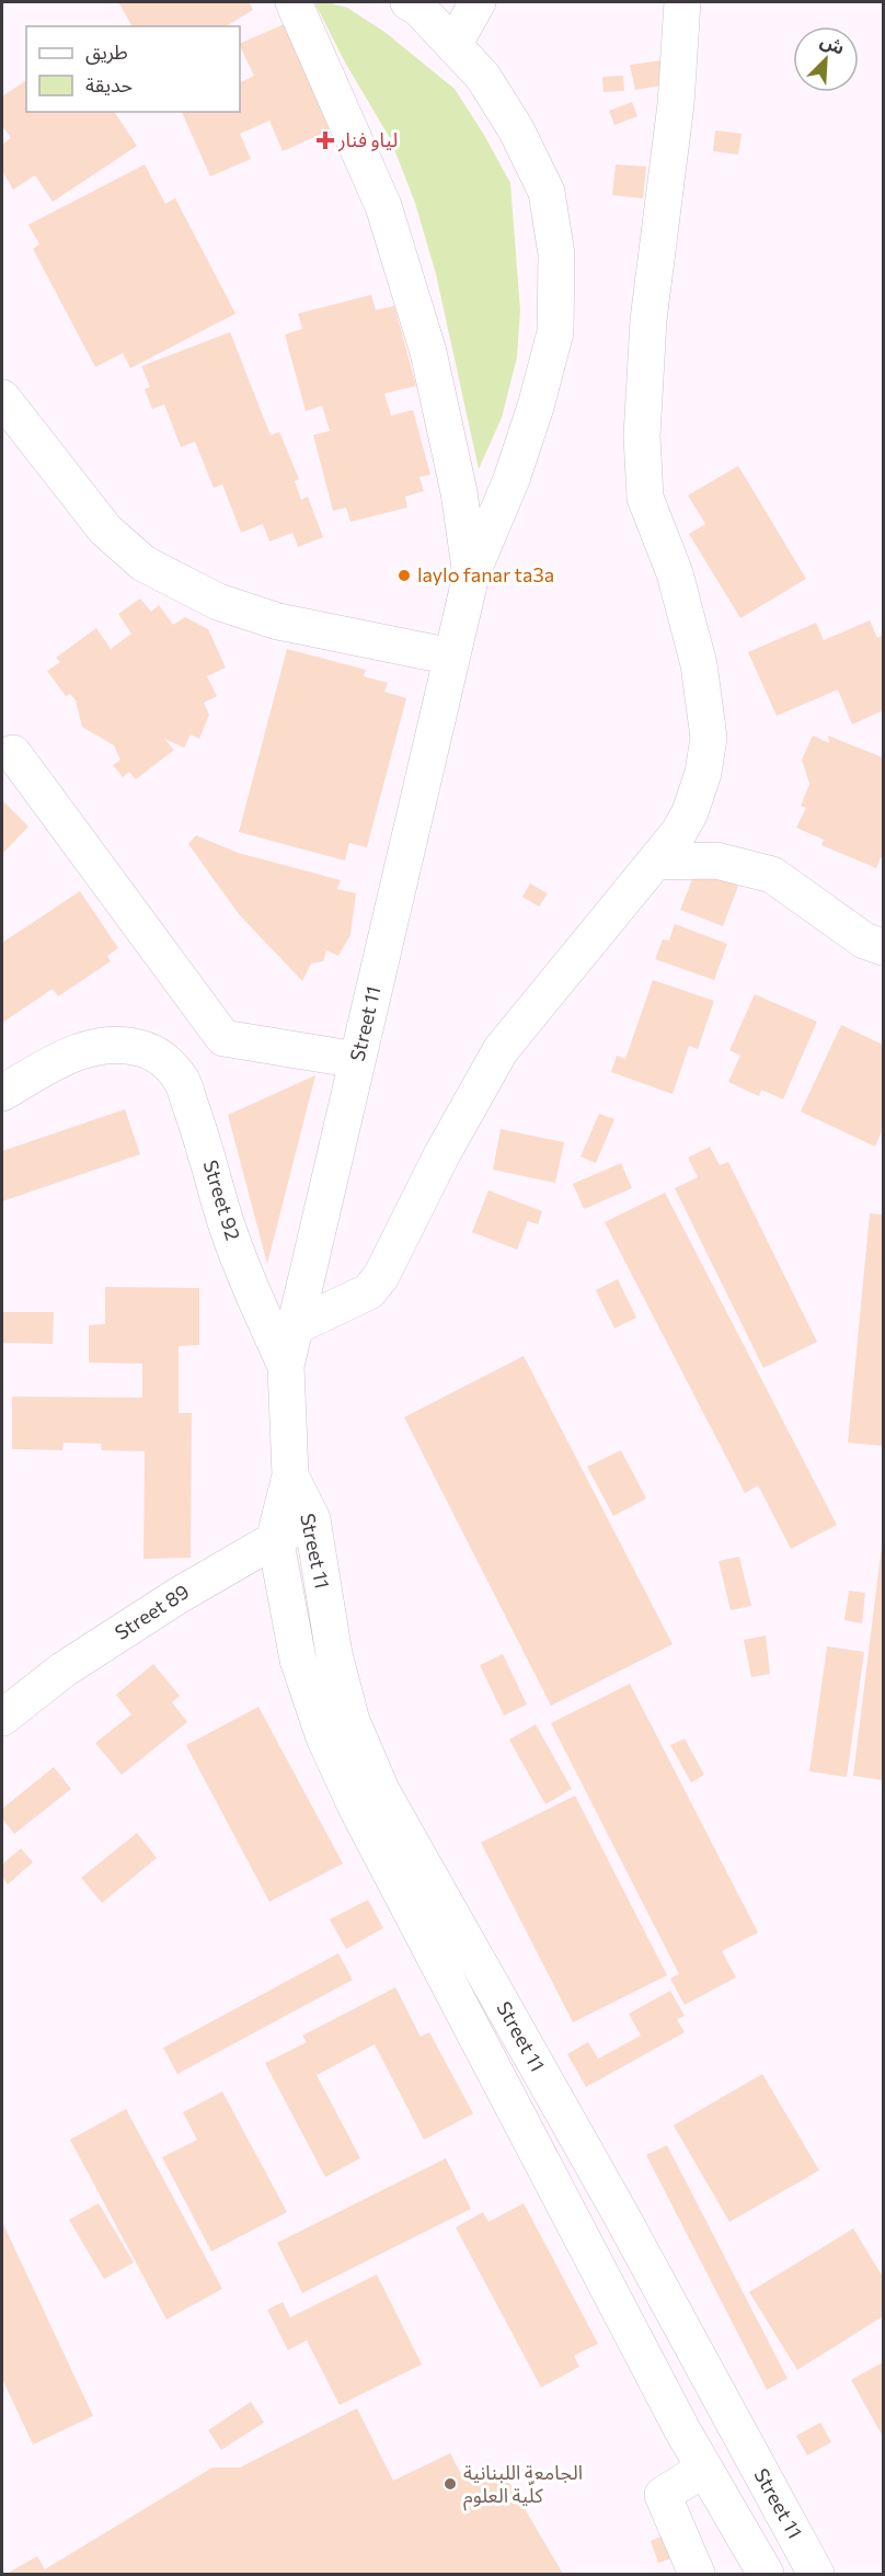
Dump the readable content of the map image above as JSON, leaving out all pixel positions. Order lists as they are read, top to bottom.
{
  "streets": {
    "street": ["Street 11", "Street 92", "Street 89"]
  },
  "crossings": [
    ["Street 11", "Street 92"],
    ["Street 11", "Street 89"]
  ],
  "places": {
    "health": ["لياو فنار"],
    "other": ["laylo fanar ta3a", "الجامعة اللبنانية كلّية العلوم"]
  },
  "legend": ["طريق", "حديقة"],
  "north": "top right"
}
